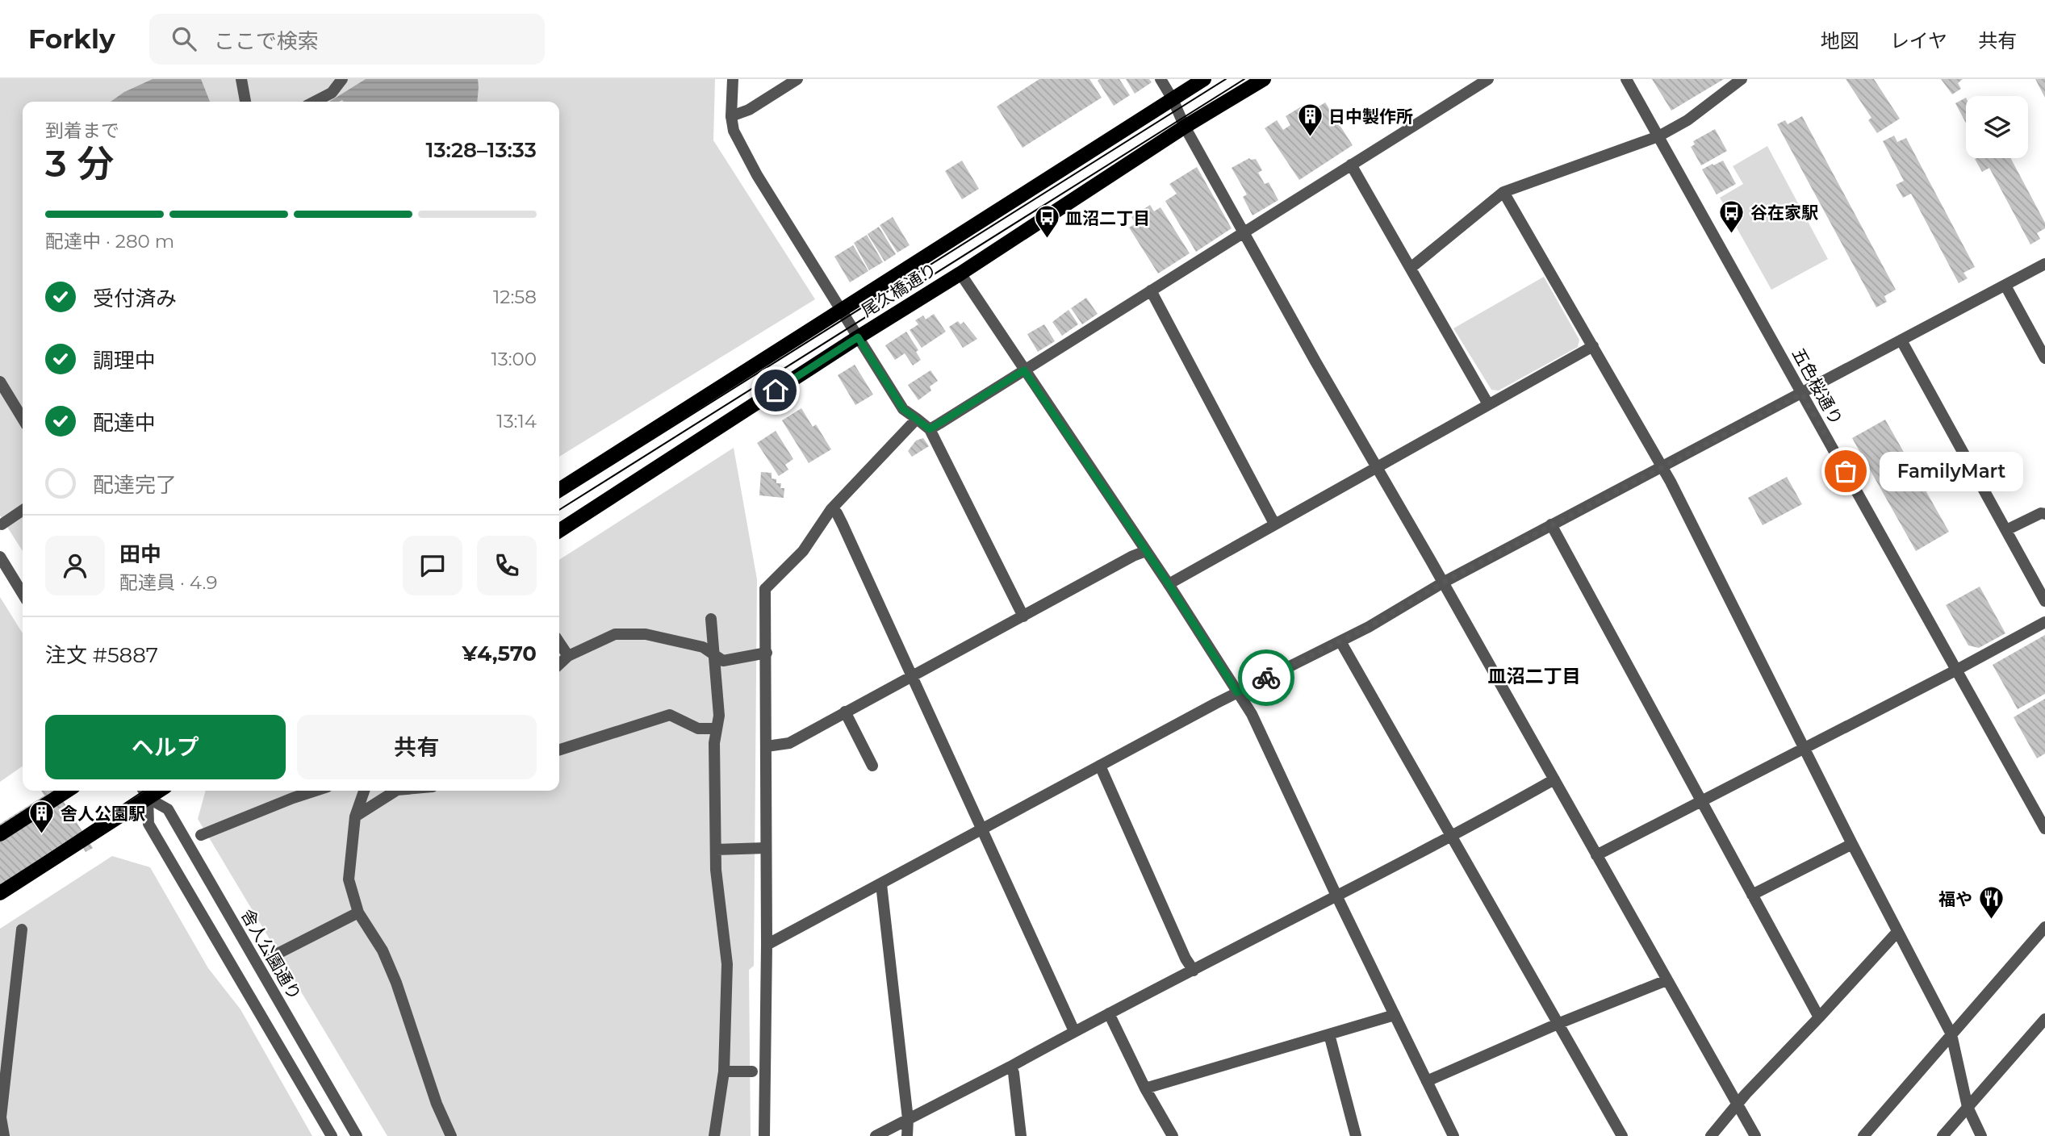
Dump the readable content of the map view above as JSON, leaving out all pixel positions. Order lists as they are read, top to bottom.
{
  "streets": {
    "main road": ["尾久橋通り"],
    "street": ["五色桜通り", "舎人公園通り"]
  },
  "districts": ["皿沼二丁目"],
  "places": {
    "building": ["日中製作所", "舎人公園駅"],
    "bus stop": ["谷在家駅", "皿沼二丁目"],
    "other": ["FamilyMart"],
    "restaurant": ["福や"]
  },
  "page": {
    "header": "Forkly",
    "search": "ここで検索",
    "nav": ["地図", "レイヤ", "共有"],
    "heading": ["3 分", "到着まで", "13:28–13:33"],
    "panel": [
      "田中",
      "配達員 · 4.9",
      "注文 #5887",
      "¥4,570"
    ],
    "bar": "配達中 · 280 m",
    "list": [
      ["受付済み", "12:58"],
      ["調理中", "13:00"],
      ["配達中", "13:14"],
      "配達完了"
    ],
    "bubble": "FamilyMart",
    "buttons": ["ヘルプ", "共有"]
  }
}
